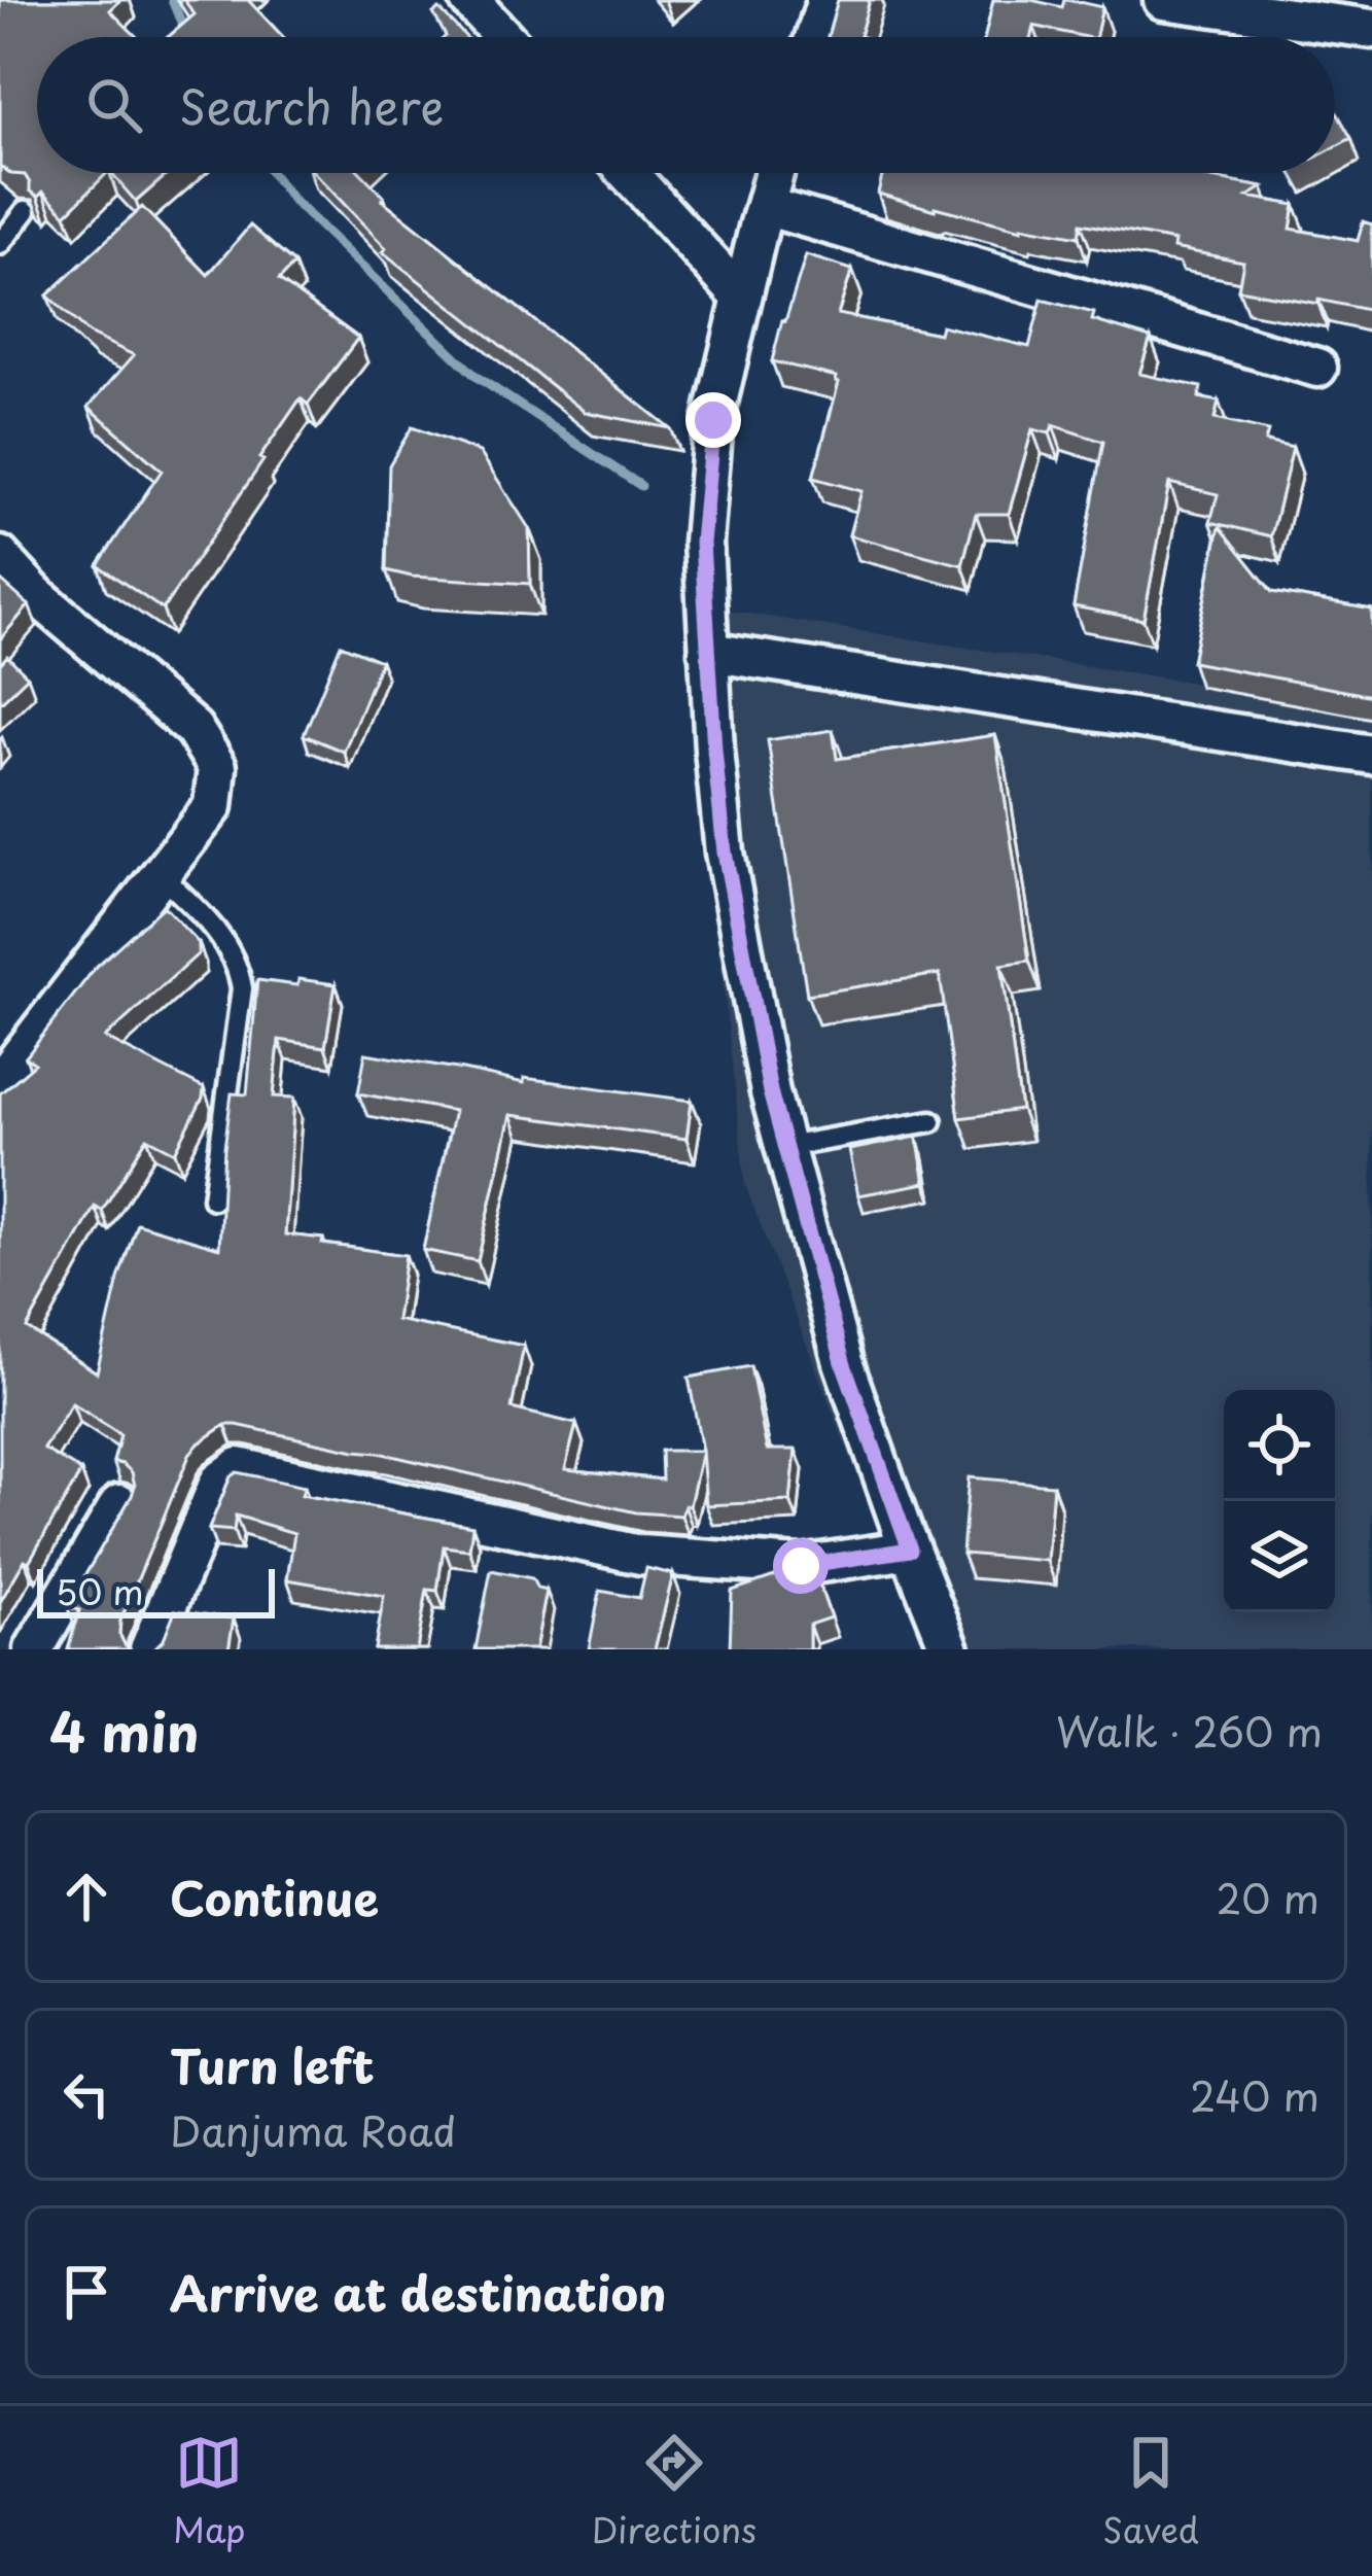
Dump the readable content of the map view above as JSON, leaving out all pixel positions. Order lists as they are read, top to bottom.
{
  "scale_bar": "50 m",
  "page": {
    "search": "Search here",
    "scale": "50 m",
    "heading": ["4 min", "Walk · 260 m"],
    "list": [
      ["Continue", "20 m"],
      ["Turn left", "Danjuma Road", "240 m"],
      "Arrive at destination"
    ],
    "nav": ["Map", "Directions", "Saved"]
  }
}
